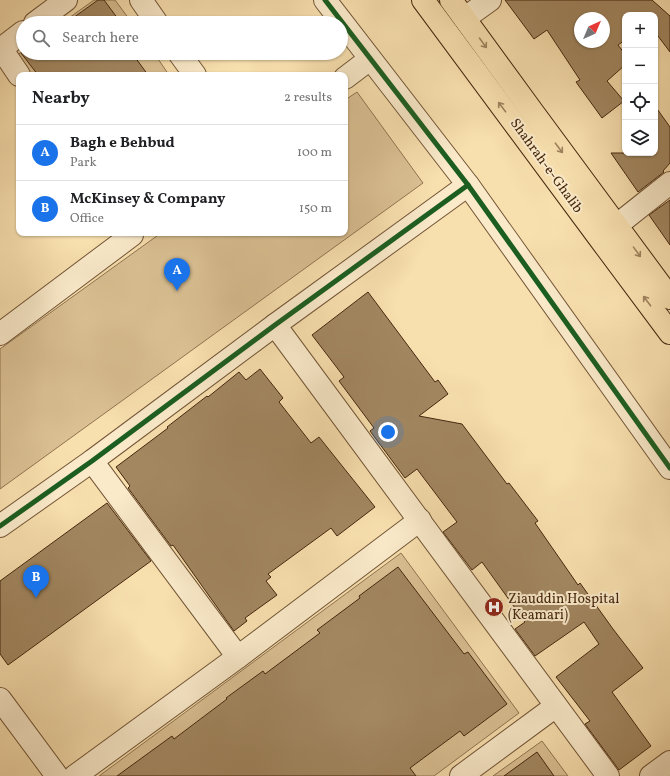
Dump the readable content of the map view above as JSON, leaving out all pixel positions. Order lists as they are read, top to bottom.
{
  "streets": {
    "main road": ["Shahrah-e-Ghalib"]
  },
  "places": {
    "hospital": ["Ziauddin Hospital (Keamari)"]
  },
  "north": "top right",
  "page": {
    "map_buttons": ["+", "−"],
    "search": "Search here",
    "heading": ["Nearby", "2 results"],
    "list": [
      {
        "mark": "A",
        "name": "Bagh e Behbud",
        "note": "Park",
        "value": "100 m"
      },
      {
        "mark": "B",
        "name": "McKinsey & Company",
        "note": "Office",
        "value": "150 m"
      }
    ],
    "pins": ["A", "B"]
  }
}
